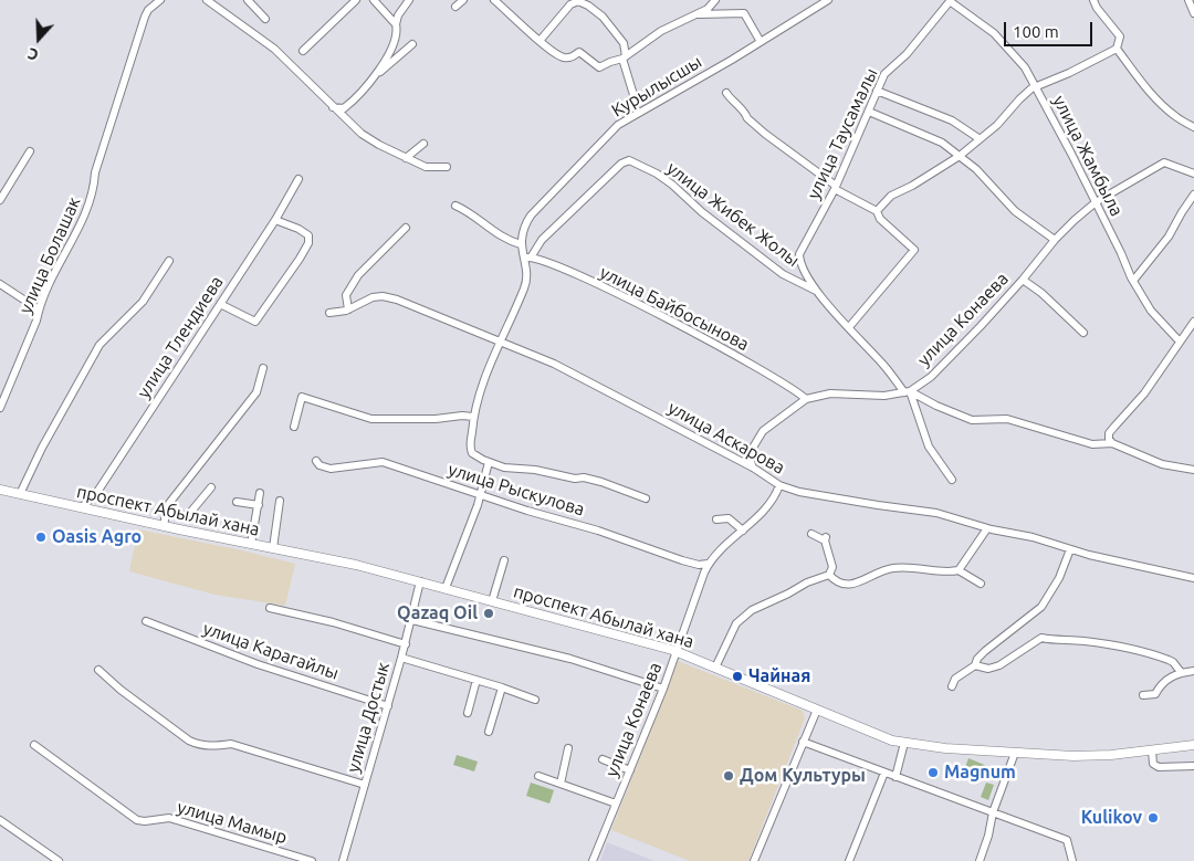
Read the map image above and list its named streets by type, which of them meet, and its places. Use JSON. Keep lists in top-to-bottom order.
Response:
{
  "streets": {
    "main road": ["проспект Абылай хана"],
    "street": [
      "Курылысшы",
      "улица Таусамалы",
      "улица Жамбыла",
      "улица Жибек Жолы",
      "улица Болашак",
      "улица Байбосынова",
      "улица Конаева",
      "улица Тлендиева",
      "улица Аскарова",
      "улица Рыскулова",
      "улица Карагайлы",
      "улица Достык",
      "улица Мамыр"
    ]
  },
  "crossings": [
    ["улица Таусамалы", "улица Жамбыла"],
    ["улица Таусамалы", "улица Жибек Жолы"],
    ["улица Жамбыла", "улица Конаева"],
    ["улица Жибек Жолы", "улица Байбосынова"],
    ["улица Жибек Жолы", "улица Конаева"],
    ["улица Байбосынова", "улица Конаева"],
    ["улица Конаева", "улица Аскарова"],
    ["улица Конаева", "улица Рыскулова"],
    ["улица Конаева", "проспект Абылай хана"],
    ["улица Тлендиева", "проспект Абылай хана"],
    ["проспект Абылай хана", "улица Достык"],
    ["улица Карагайлы", "улица Достык"]
  ],
  "places": [
    "Oasis Agro",
    "Qazaq Oil",
    "Чайная",
    "Magnum",
    "Дом Культуры",
    "Kulikov"
  ],
  "scale_bar": "100 m",
  "north": "bottom"
}
